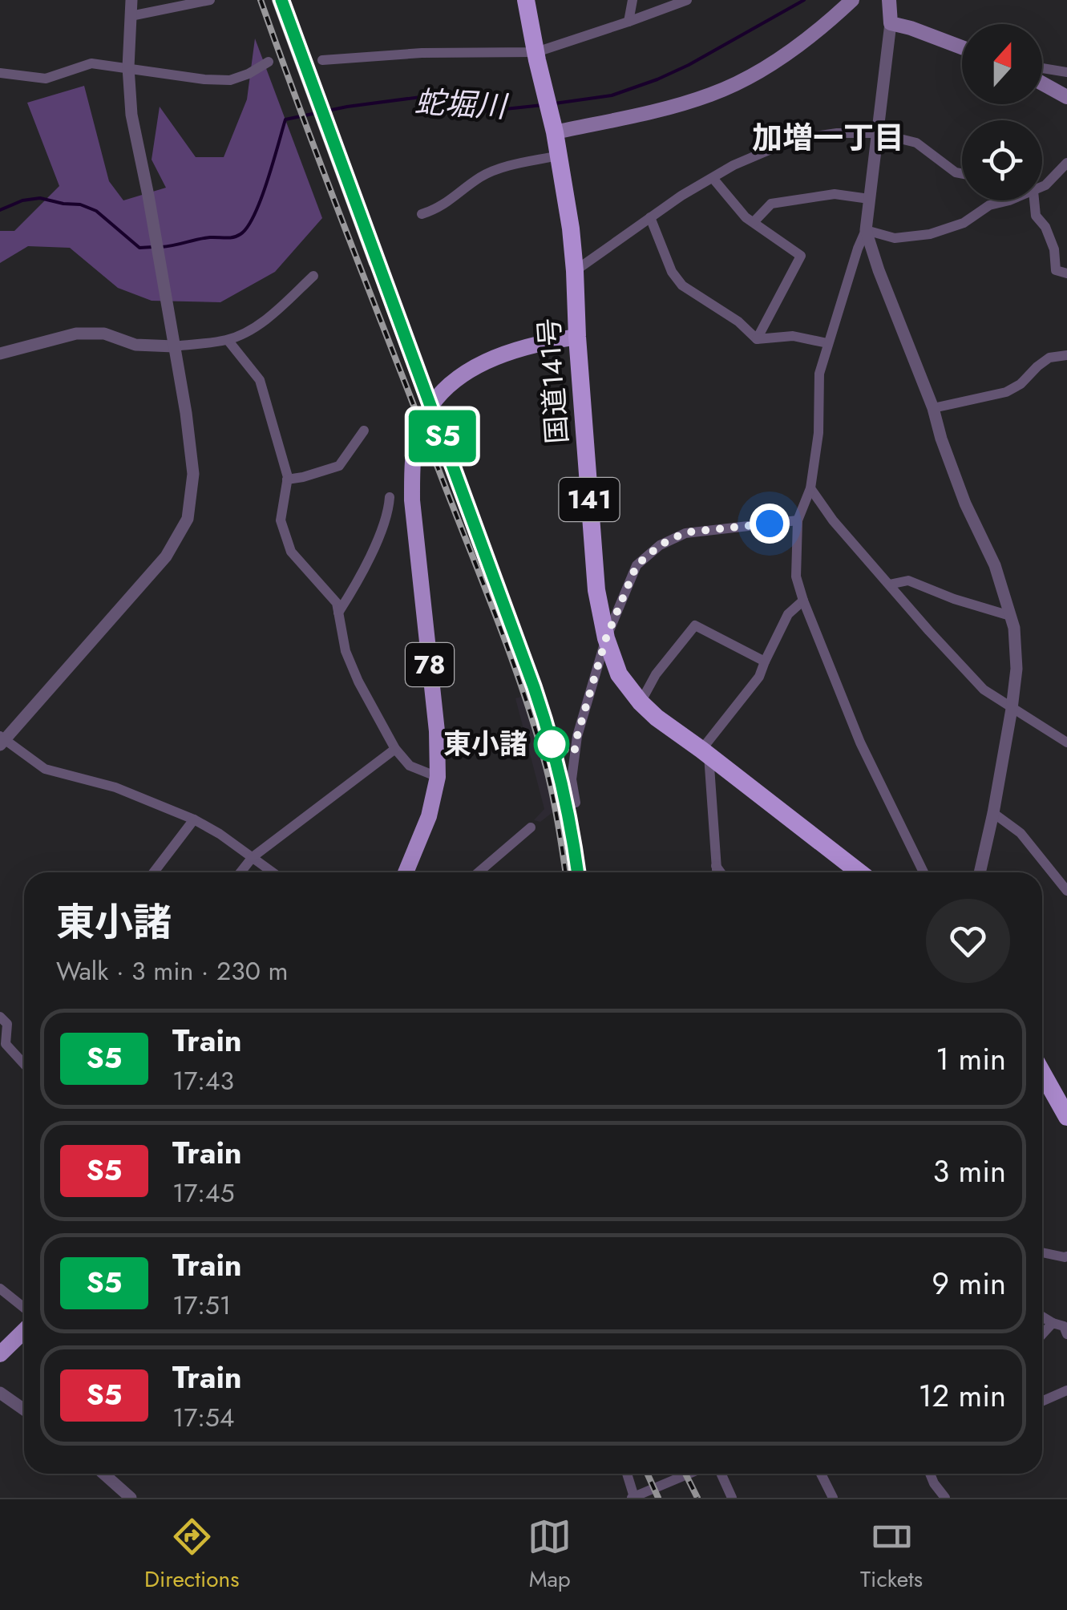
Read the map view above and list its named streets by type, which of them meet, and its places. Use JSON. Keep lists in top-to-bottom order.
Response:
{
  "streets": {
    "highway": ["国道141号", "141"],
    "main road": ["78"]
  },
  "crossings": [
    ["国道141号", "78"]
  ],
  "districts": ["加増一丁目"],
  "water": ["蛇堀川"],
  "places": ["東小諸"],
  "north": "top",
  "page": {
    "on_map": "S5",
    "heading": ["東小諸", "Walk · 3 min · 230 m"],
    "list": [
      {
        "mark": "S5",
        "name": "Train",
        "note": "17:43",
        "value": "1 min"
      },
      {
        "mark": "S5",
        "name": "Train",
        "note": "17:45",
        "value": "3 min"
      },
      {
        "mark": "S5",
        "name": "Train",
        "note": "17:51",
        "value": "9 min"
      },
      {
        "mark": "S5",
        "name": "Train",
        "note": "17:54",
        "value": "12 min"
      }
    ],
    "tabs": ["Directions", "Map", "Tickets"]
  }
}
